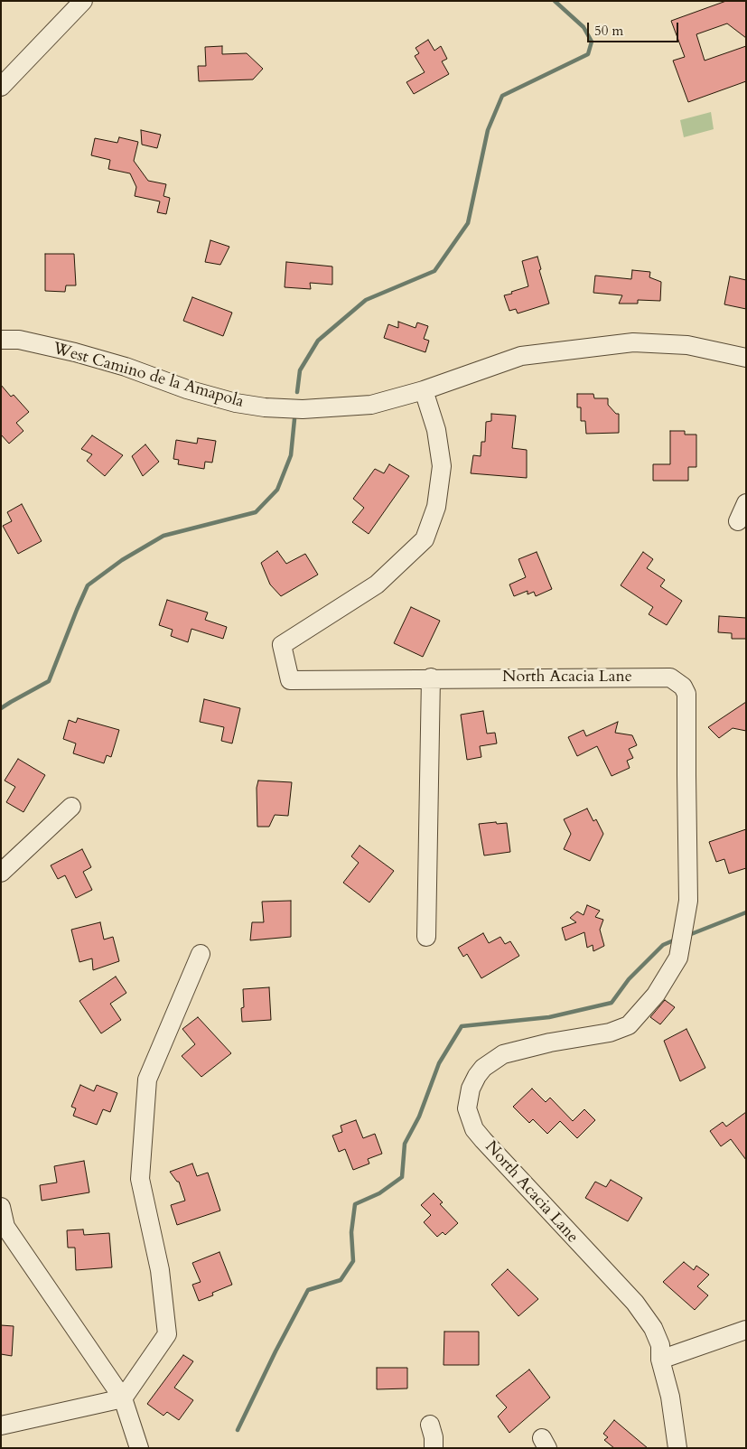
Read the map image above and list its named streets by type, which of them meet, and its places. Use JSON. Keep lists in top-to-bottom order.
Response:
{
  "streets": {
    "street": ["West Camino de la Amapola", "North Acacia Lane"]
  },
  "crossings": [
    ["West Camino de la Amapola", "North Acacia Lane"]
  ],
  "scale_bar": "50 m"
}
